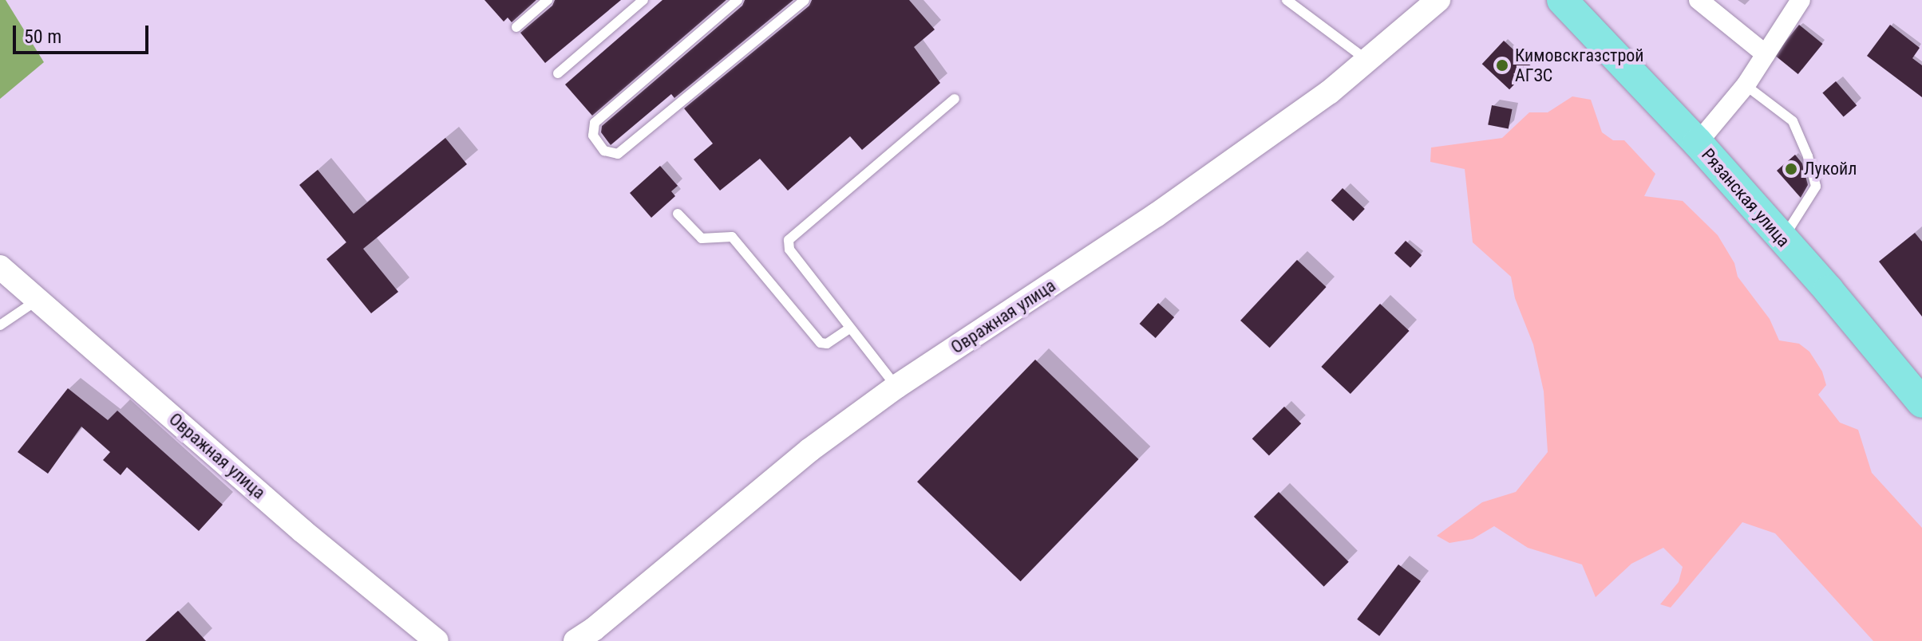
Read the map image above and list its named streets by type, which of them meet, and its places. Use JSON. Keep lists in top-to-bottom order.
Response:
{
  "streets": {
    "main road": ["Рязанская улица"],
    "street": ["Овражная улица"]
  },
  "places": ["Кимовскгазстрой АГЗС", "Лукойл"],
  "scale_bar": "50 m"
}
